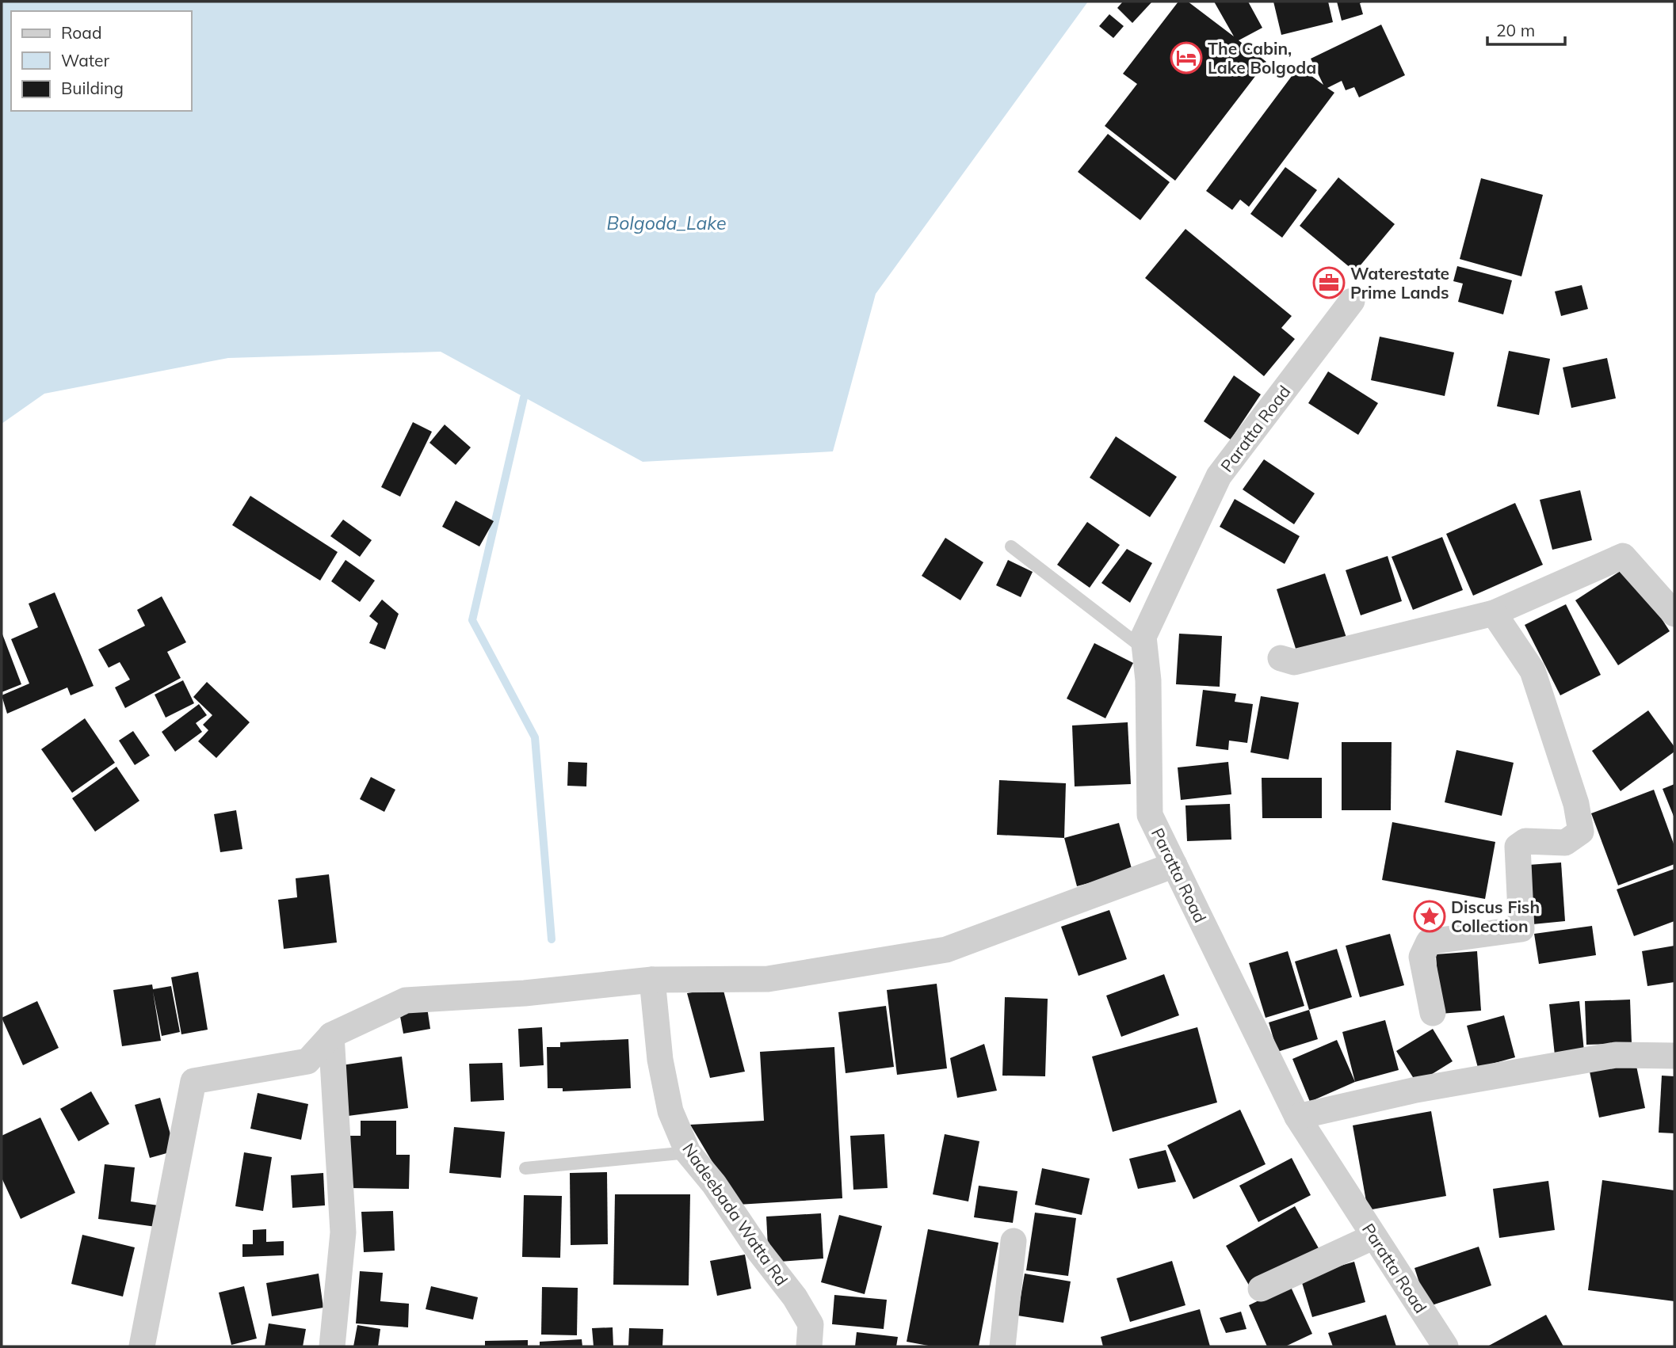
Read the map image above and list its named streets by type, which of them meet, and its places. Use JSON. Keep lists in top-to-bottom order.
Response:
{
  "streets": {
    "street": ["Paratta Road", "Nadeebada Watta Rd"]
  },
  "water": ["Bolgoda_Lake"],
  "places": {
    "hotel": ["The Cabin, Lake Bolgoda"],
    "office": ["Waterestate Prime Lands"],
    "place": ["Discus Fish Collection"]
  },
  "legend": ["Road", "Water", "Building"],
  "scale_bar": "20 m"
}
